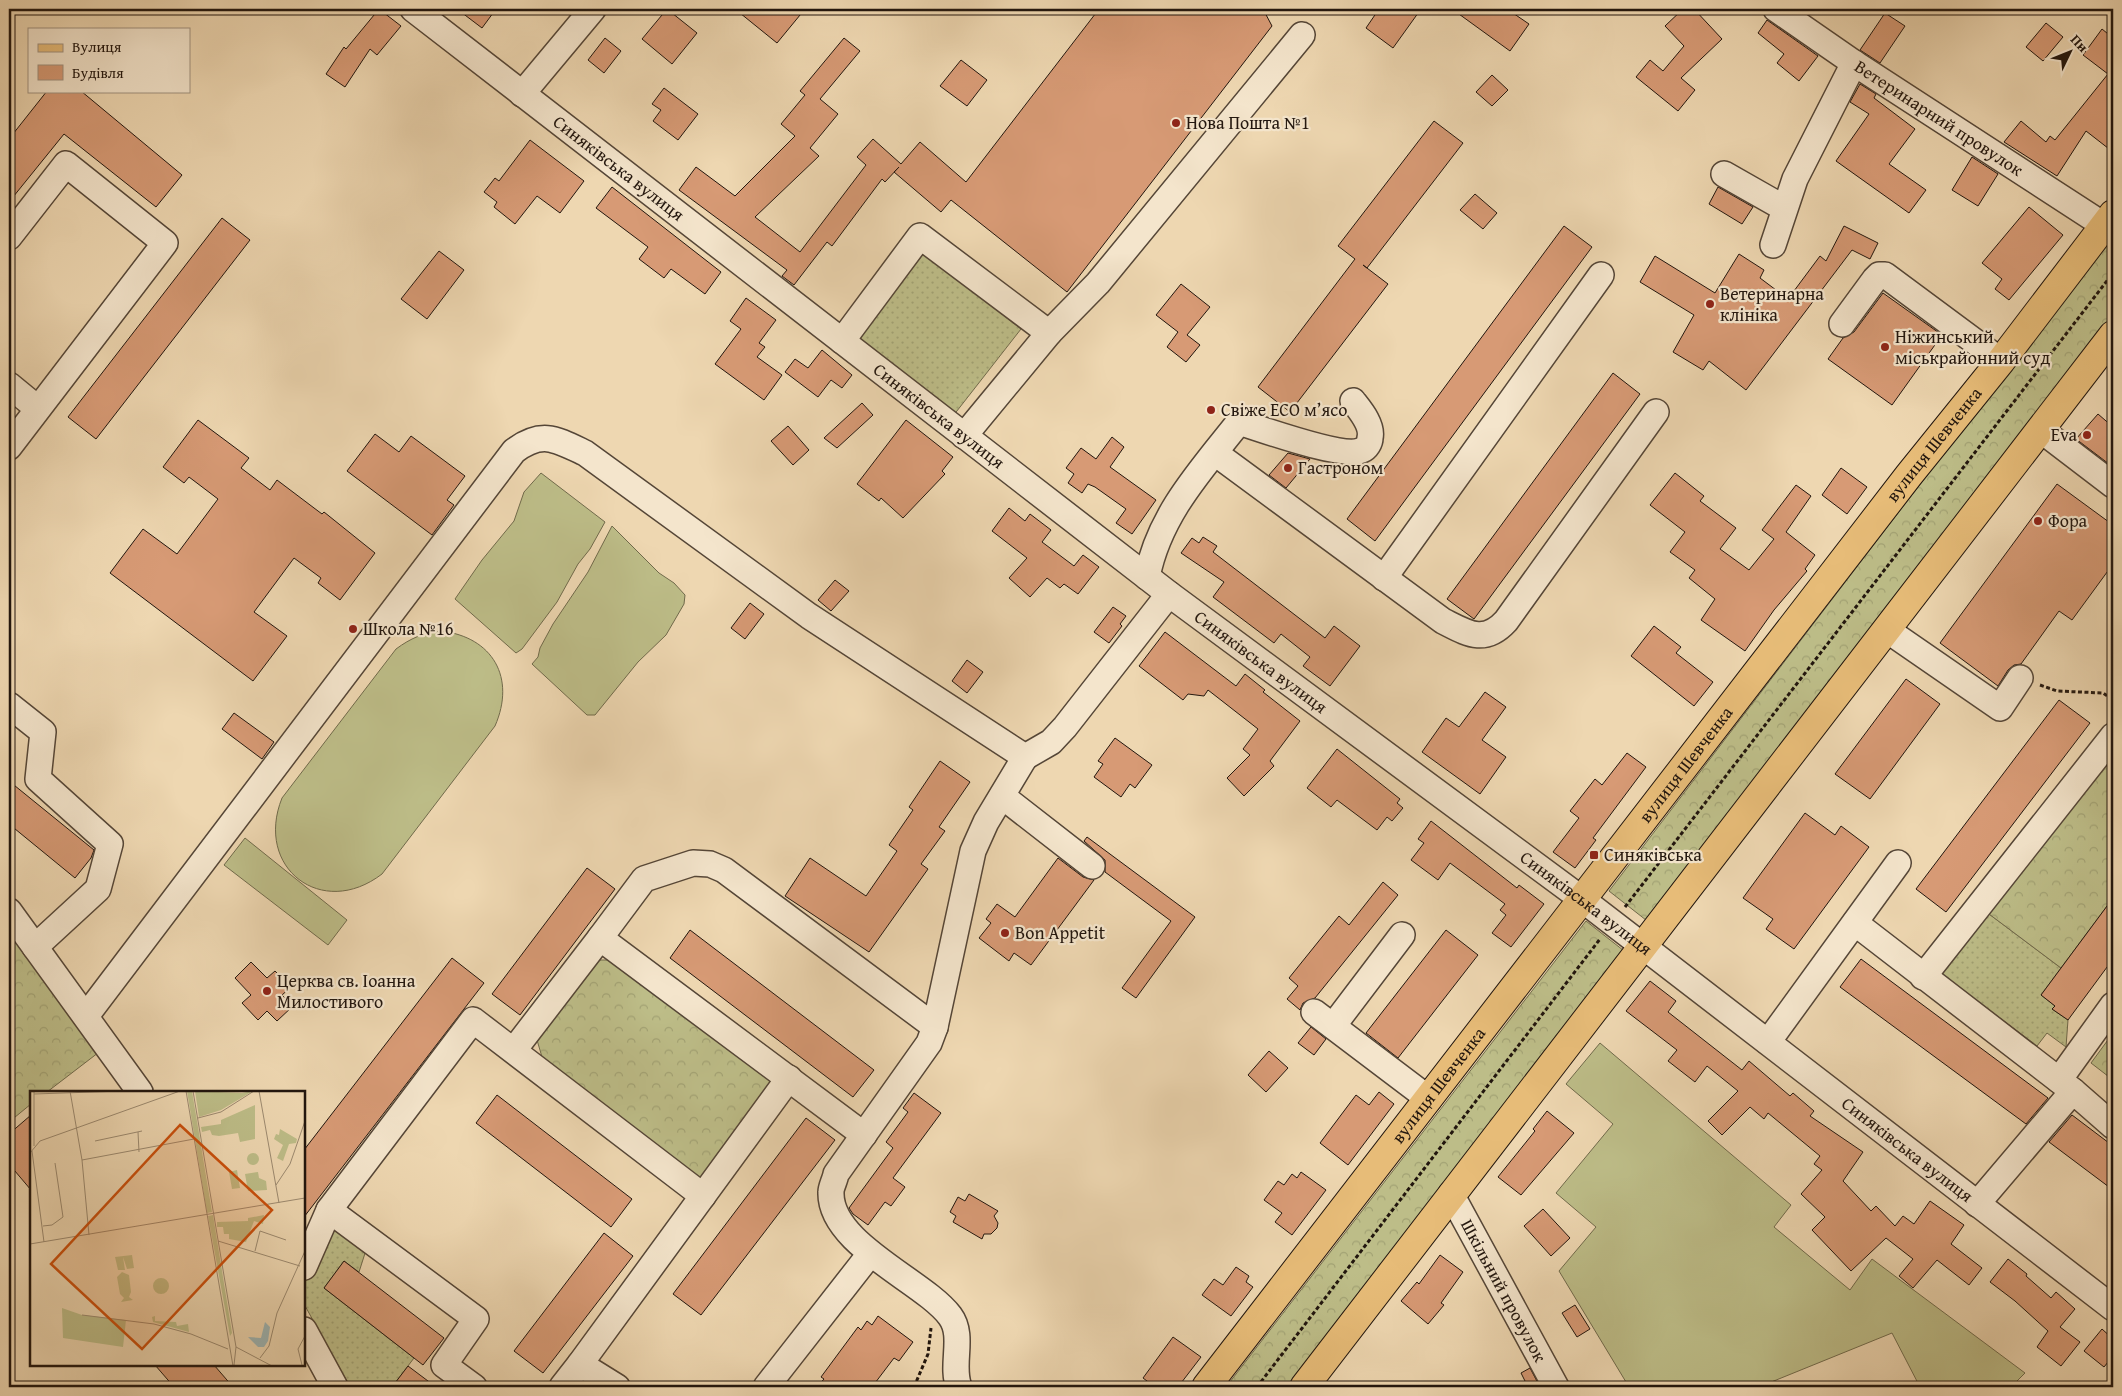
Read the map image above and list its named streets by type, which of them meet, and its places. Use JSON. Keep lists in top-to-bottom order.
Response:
{
  "streets": {
    "main road": ["вулиця Шевченка"],
    "street": ["Ветеринарний провулок", "Синяківська вулиця", "Шкільний провулок"]
  },
  "crossings": [
    ["Ветеринарний провулок", "вулиця Шевченка"],
    ["Синяківська вулиця", "вулиця Шевченка"]
  ],
  "places": {
    "other": [
      "Нова Пошта №1",
      "Ветеринарна клініка",
      "Ніжинський міськрайонний суд",
      "Свіже ECO м’ясо",
      "Eva",
      "Гастроном",
      "Фора",
      "Школа №16",
      "Bon Appetit",
      "Церква св. Іоанна Милостивого"
    ],
    "transit": ["Синяківська"]
  },
  "legend": ["Вулиця", "Будівля"],
  "north": "top right"
}
